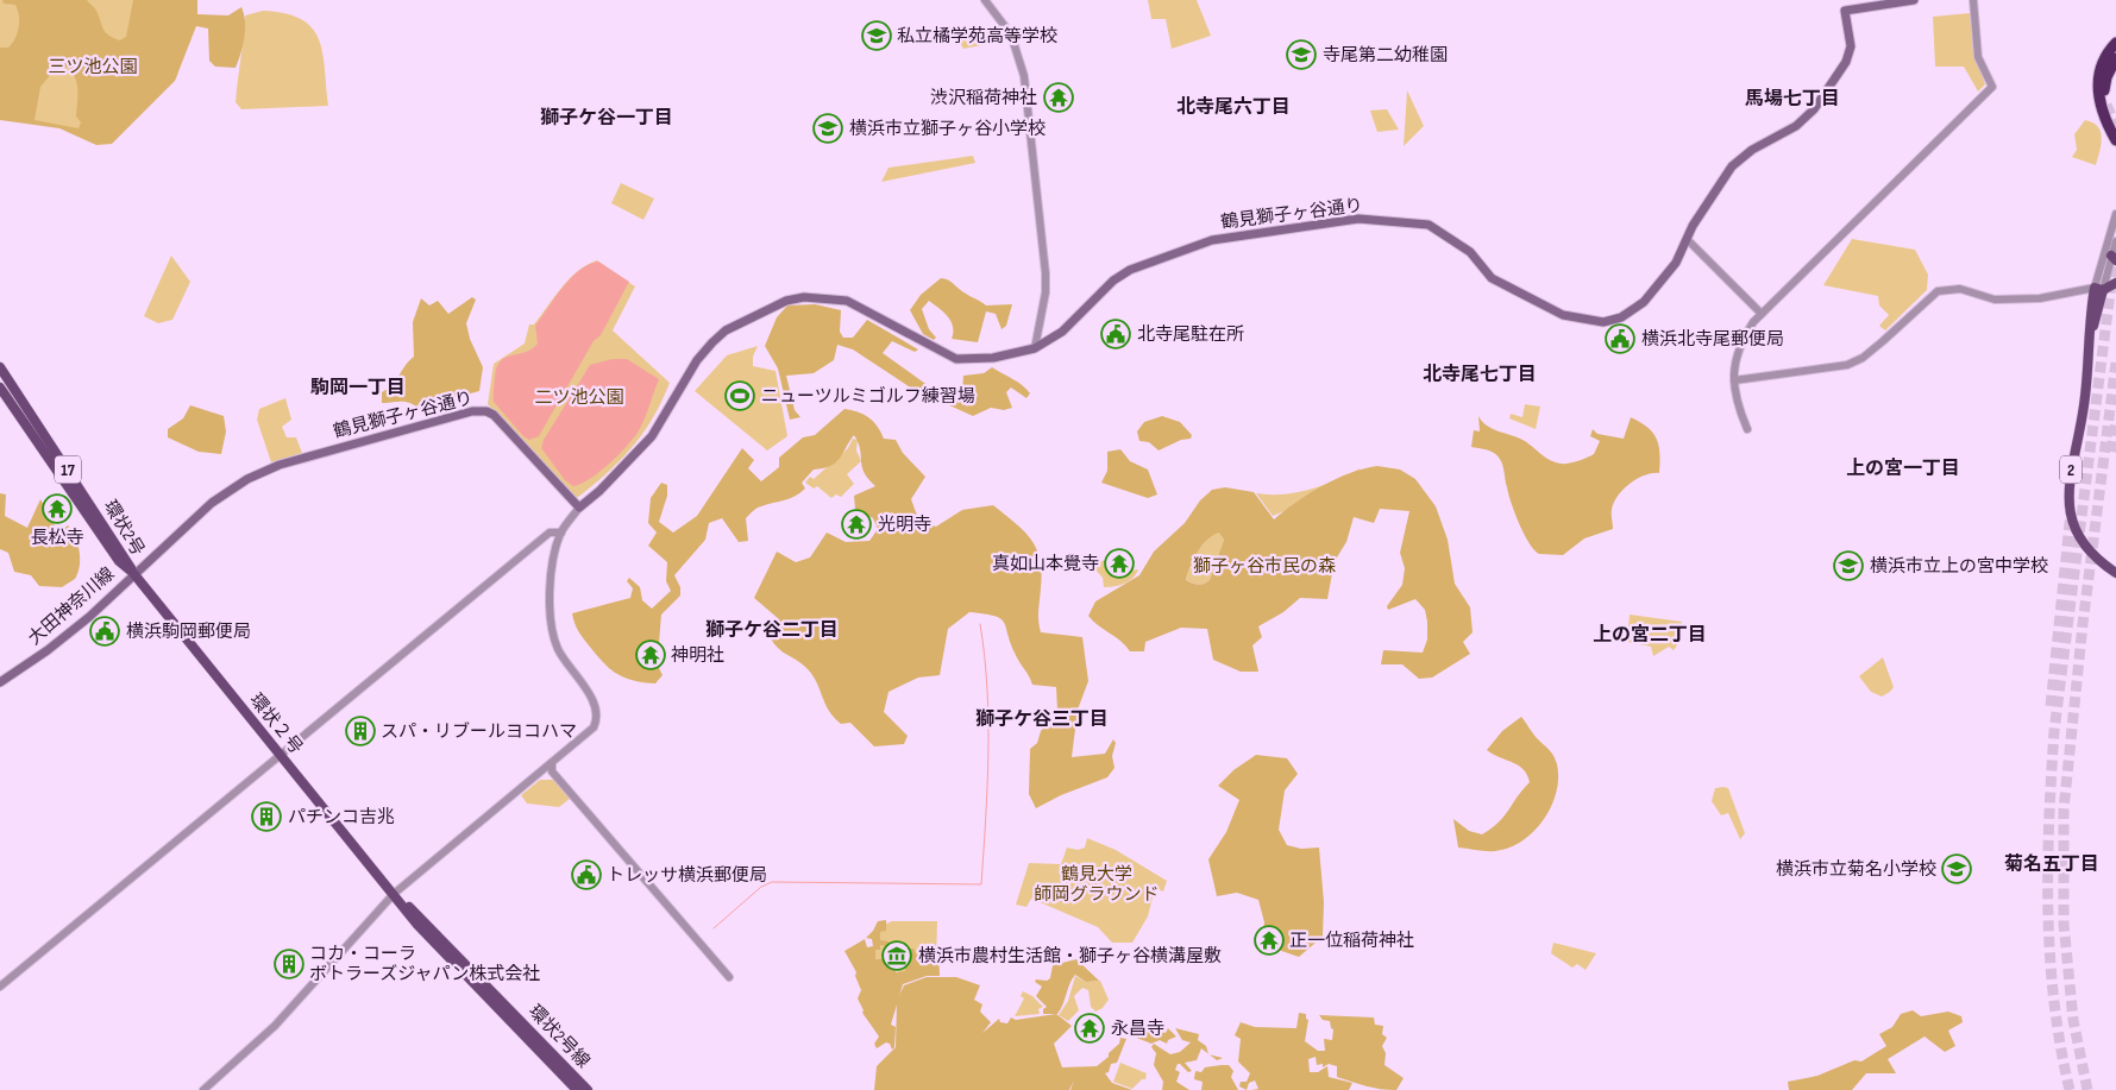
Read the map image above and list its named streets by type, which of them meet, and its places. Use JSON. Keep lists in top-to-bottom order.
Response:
{
  "streets": {
    "main road": [
      "鶴見獅子ヶ谷通り",
      "17",
      "2",
      "環状2号",
      "大田神奈川線",
      "環状２号",
      "環状2号線"
    ]
  },
  "crossings": [
    ["鶴見獅子ヶ谷通り", "環状2号"],
    ["鶴見獅子ヶ谷通り", "大田神奈川線"],
    ["鶴見獅子ヶ谷通り", "環状２号"],
    ["環状2号", "大田神奈川線"],
    ["環状2号", "環状２号"],
    ["大田神奈川線", "環状２号"],
    ["環状２号", "環状2号線"]
  ],
  "districts": [
    "馬場七丁目",
    "北寺尾六丁目",
    "獅子ケ谷一丁目",
    "北寺尾七丁目",
    "駒岡一丁目",
    "上の宮一丁目",
    "獅子ケ谷二丁目",
    "上の宮二丁目",
    "獅子ケ谷三丁目",
    "菊名五丁目"
  ],
  "parks": [
    "三ツ池公園",
    "二ツ池公園",
    "獅子ヶ谷市民の森",
    "鶴見大学 師岡グラウンド"
  ],
  "places": {
    "school or university": [
      "私立橘学苑高等学校",
      "寺尾第二幼稚園",
      "横浜市立獅子ヶ谷小学校",
      "横浜市立上の宮中学校",
      "横浜市立菊名小学校"
    ],
    "temple": [
      "渋沢稲荷神社",
      "長松寺",
      "光明寺",
      "真如山本覺寺",
      "神明社",
      "正一位稲荷神社",
      "永昌寺"
    ],
    "public building": [
      "北寺尾駐在所",
      "横浜北寺尾郵便局",
      "横浜駒岡郵便局",
      "トレッサ横浜郵便局"
    ],
    "sports": ["ニューツルミゴルフ練習場"],
    "building": ["スパ・リブールヨコハマ", "パチンコ吉兆", "コカ・コーラ ボトラーズジャパン株式会社"],
    "museum": ["横浜市農村生活館・獅子ヶ谷横溝屋敷"]
  }
}
